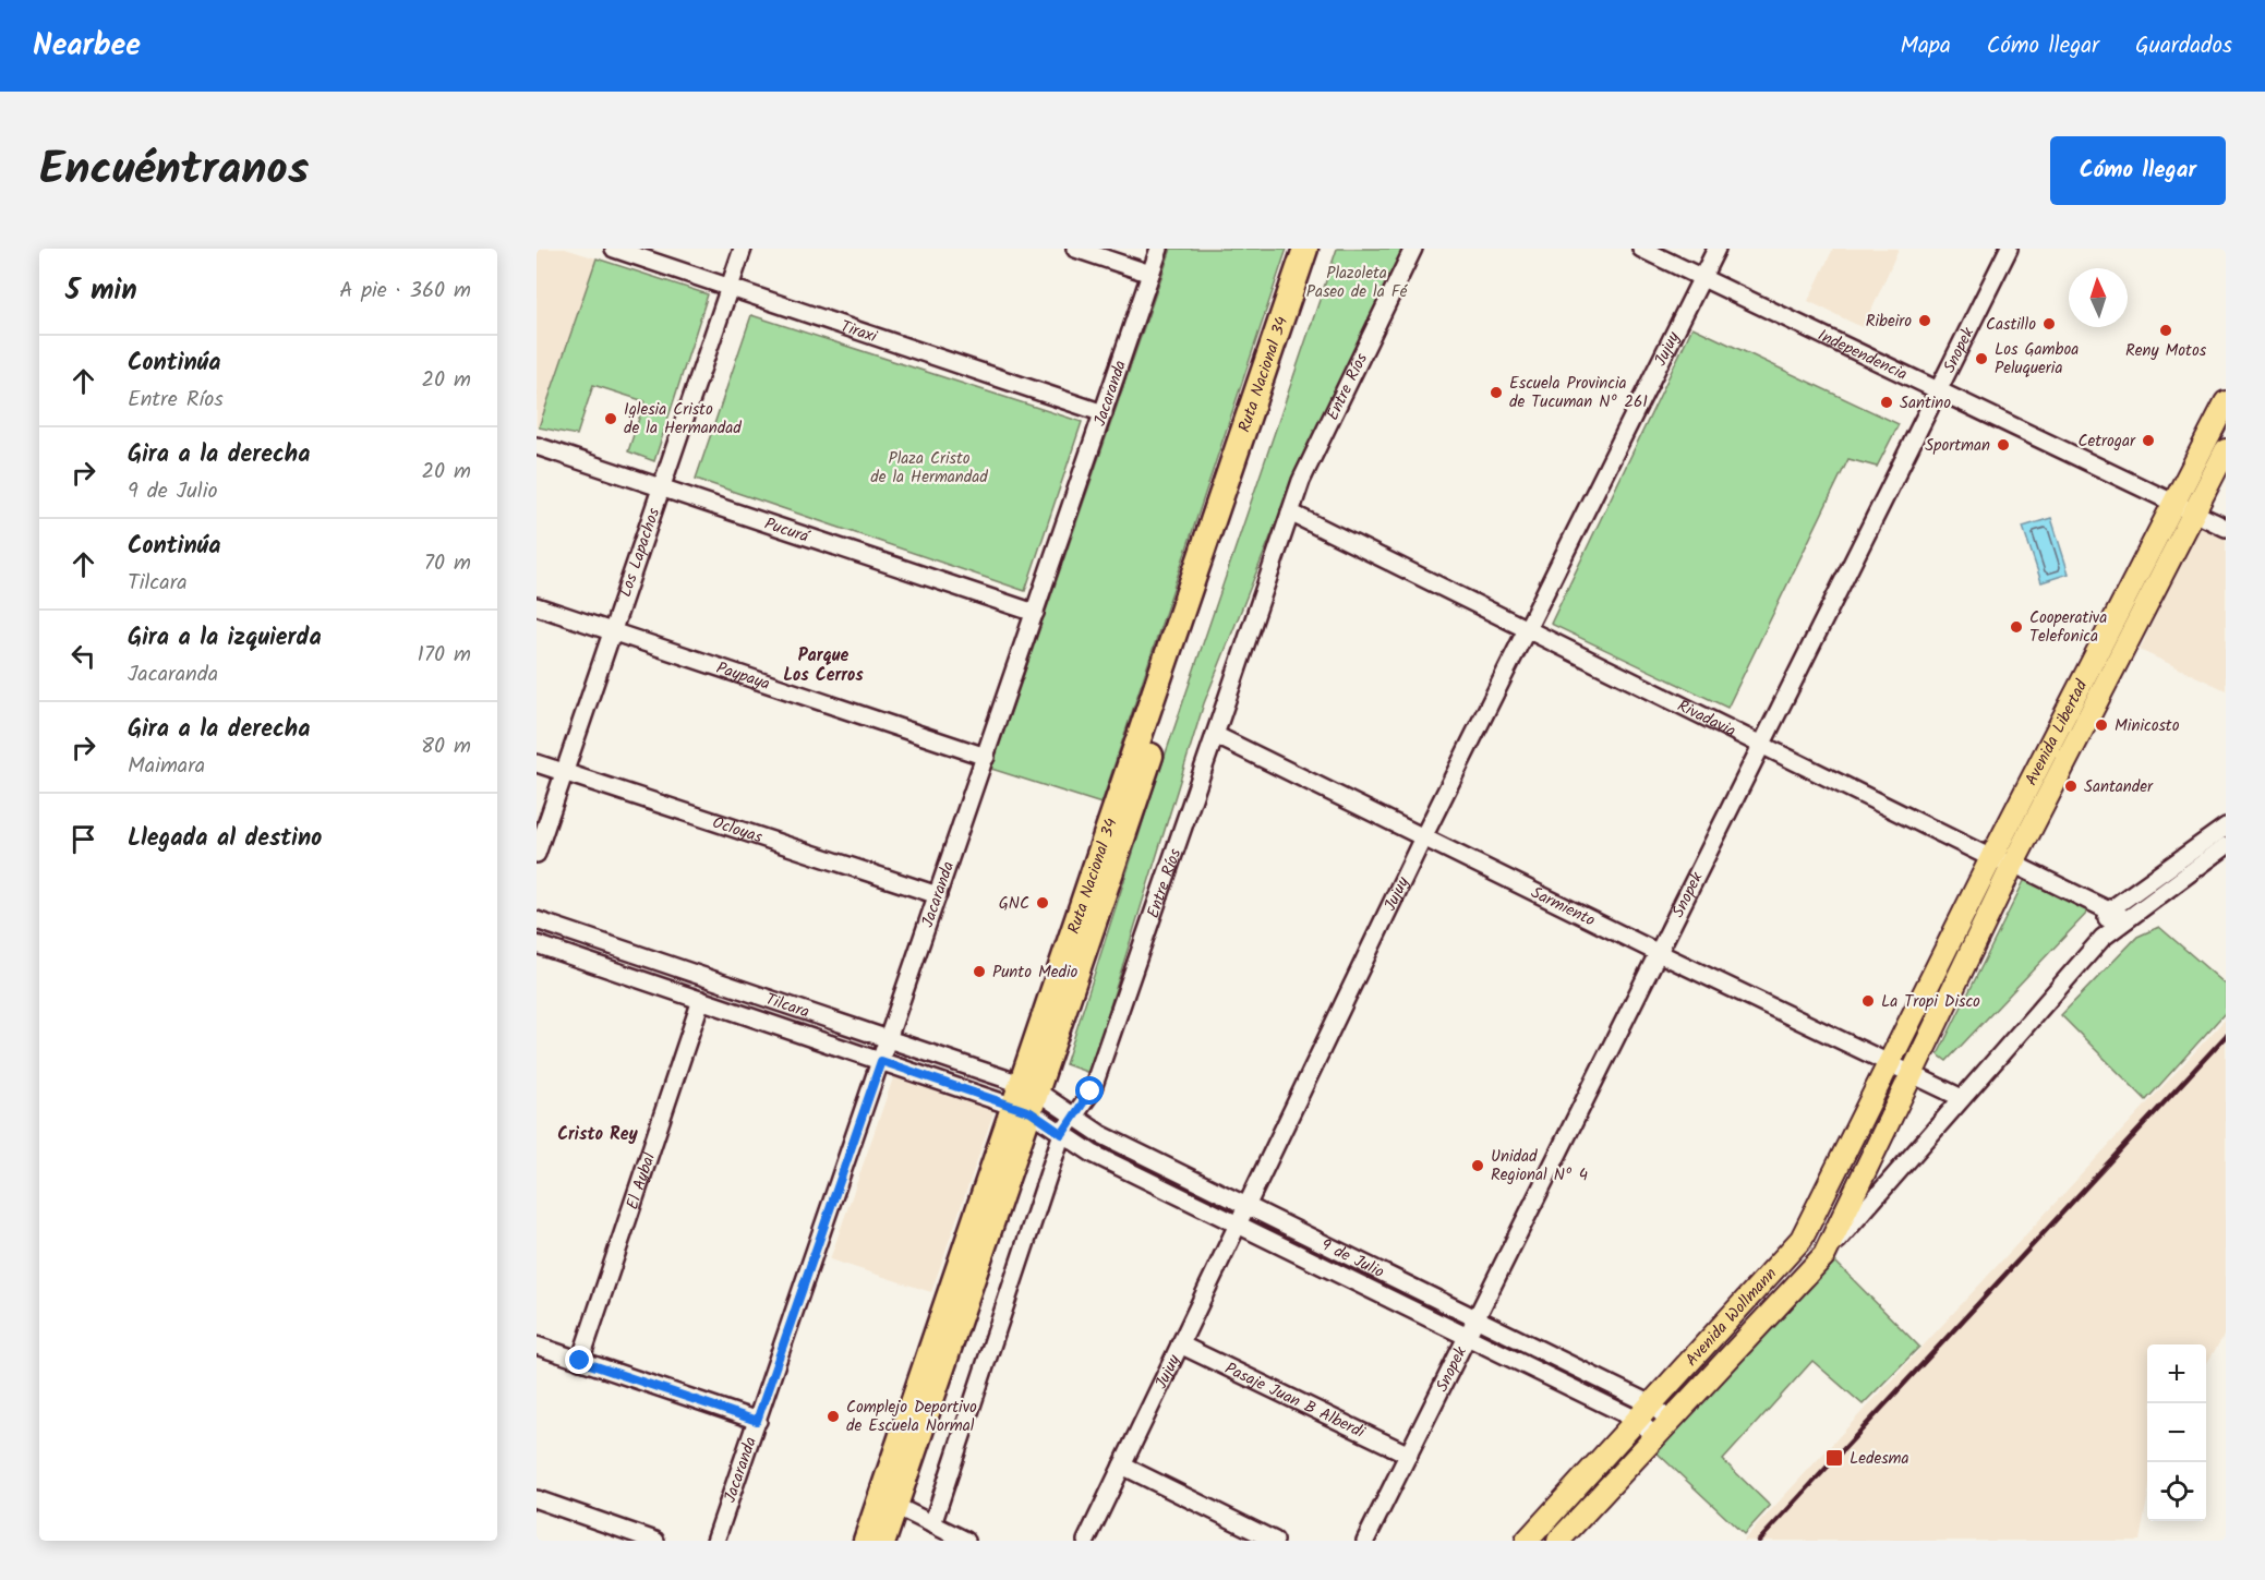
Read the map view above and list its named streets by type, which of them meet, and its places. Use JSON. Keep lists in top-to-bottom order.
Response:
{
  "streets": {
    "highway": ["Ruta Nacional 34"],
    "main road": ["Avenida Libertad", "Avenida Wollmann"],
    "street": [
      "Tiraxi",
      "Jujuy",
      "Snopek",
      "Independencia",
      "Entre Ríos",
      "Jacaranda",
      "Pucurá",
      "Los Lapachos",
      "Paypaya",
      "Rivadavia",
      "Ocloyas",
      "Sarmiento",
      "Tilcara",
      "El Aybal",
      "9 de Julio",
      "Pasaje Juan B Alberdi"
    ]
  },
  "crossings": [
    ["Tiraxi", "Jacaranda"],
    ["Tiraxi", "Los Lapachos"],
    ["Jujuy", "Independencia"],
    ["Jujuy", "Rivadavia"],
    ["Jujuy", "Sarmiento"],
    ["Jujuy", "9 de Julio"],
    ["Jujuy", "Pasaje Juan B Alberdi"],
    ["Snopek", "Independencia"],
    ["Snopek", "Rivadavia"],
    ["Snopek", "Sarmiento"],
    ["Snopek", "9 de Julio"],
    ["Snopek", "Pasaje Juan B Alberdi"],
    ["Independencia", "Avenida Libertad"],
    ["Ruta Nacional 34", "Tilcara"],
    ["Ruta Nacional 34", "9 de Julio"],
    ["Entre Ríos", "Rivadavia"],
    ["Entre Ríos", "Sarmiento"],
    ["Entre Ríos", "9 de Julio"],
    ["Jacaranda", "Pucurá"],
    ["Jacaranda", "Paypaya"],
    ["Jacaranda", "Ocloyas"],
    ["Jacaranda", "Tilcara"],
    ["Pucurá", "Los Lapachos"],
    ["Los Lapachos", "Paypaya"],
    ["Los Lapachos", "Ocloyas"],
    ["Rivadavia", "Avenida Libertad"],
    ["Rivadavia", "Avenida Wollmann"],
    ["Avenida Libertad", "Sarmiento"],
    ["Avenida Libertad", "Avenida Wollmann"],
    ["Sarmiento", "Avenida Wollmann"],
    ["Tilcara", "El Aybal"],
    ["Tilcara", "9 de Julio"],
    ["9 de Julio", "Avenida Wollmann"]
  ],
  "districts": ["Parque Los Cerros", "Cristo Rey"],
  "parks": ["Plazoleta Paseo de la Fé", "Plaza Cristo de la Hermandad"],
  "places": {
    "other": [
      "Ribeiro",
      "Castillo",
      "Reny Motos",
      "Los Gamboa Peluqueria",
      "Escuela Provincia de Tucuman Nº 261",
      "Santino",
      "Iglesia Cristo de la Hermandad",
      "Cetrogar",
      "Sportman",
      "Cooperativa Telefonica",
      "Minicosto",
      "Santander",
      "GNC",
      "Punto Medio",
      "La Tropi Disco",
      "Unidad Regional Nº 4",
      "Complejo Deportivo de Escuela Normal"
    ],
    "transit": ["Ledesma"]
  },
  "north": "top",
  "page": {
    "header": "Nearbee",
    "nav": ["Mapa", "Cómo llegar", "Guardados"],
    "title": "Encuéntranos",
    "buttons": "Cómo llegar",
    "heading": ["5 min", "A pie · 360 m"],
    "list": [
      ["Continúa", "Entre Ríos", "20 m"],
      ["Gira a la derecha", "9 de Julio", "20 m"],
      ["Continúa", "Tilcara", "70 m"],
      ["Gira a la izquierda", "Jacaranda", "170 m"],
      ["Gira a la derecha", "Maimara", "80 m"],
      "Llegada al destino"
    ],
    "map_buttons": ["+", "−"]
  }
}
